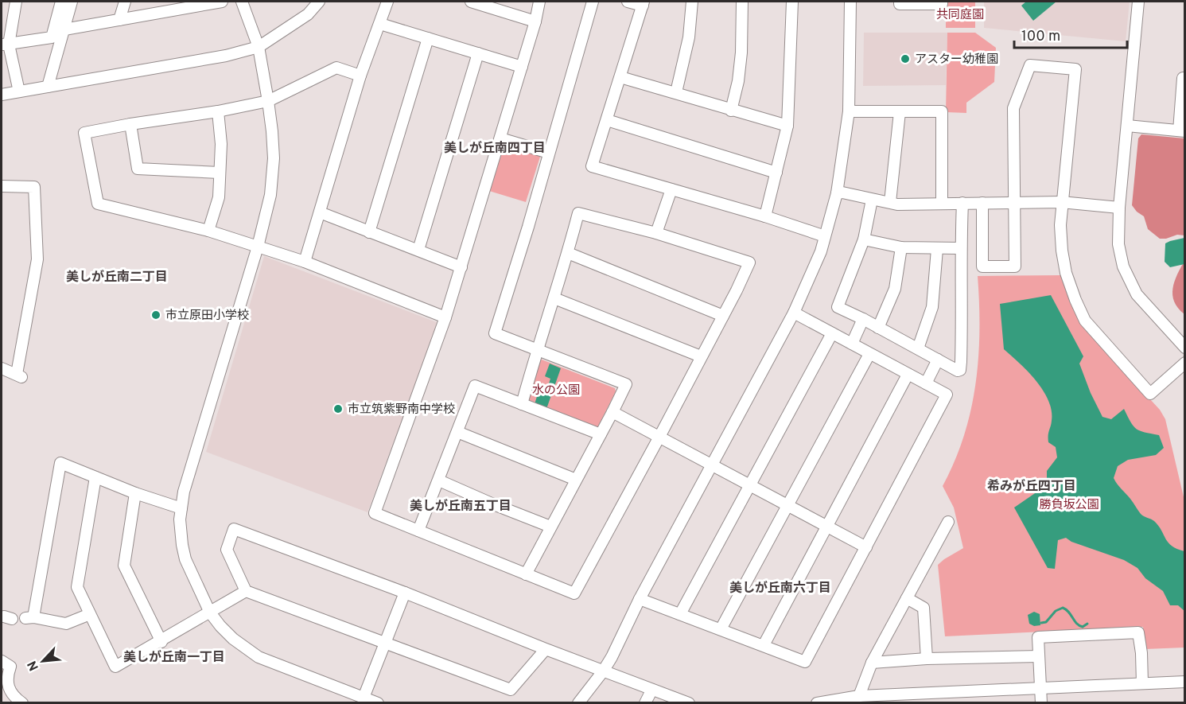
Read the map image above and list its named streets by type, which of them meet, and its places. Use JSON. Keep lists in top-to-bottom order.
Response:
{
  "districts": [
    "美しが丘南四丁目",
    "美しが丘南二丁目",
    "希みが丘四丁目",
    "美しが丘南五丁目",
    "美しが丘南六丁目",
    "美しが丘南一丁目"
  ],
  "parks": ["共同庭園", "水の公園", "勝負坂公園"],
  "places": ["アスター幼稚園", "市立原田小学校", "市立筑紫野南中学校"],
  "scale_bar": "100 m",
  "north": "bottom left"
}
